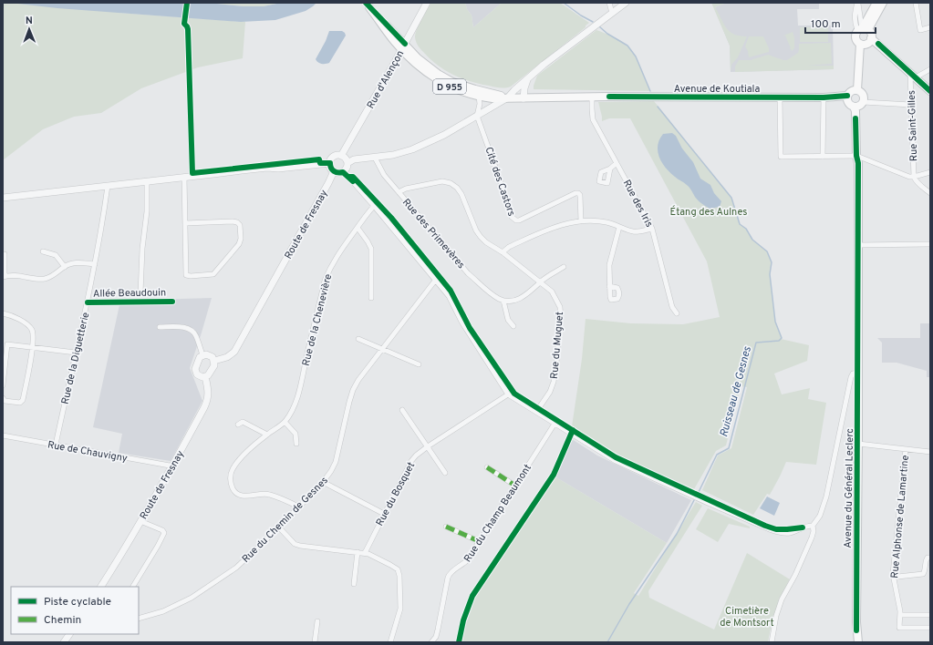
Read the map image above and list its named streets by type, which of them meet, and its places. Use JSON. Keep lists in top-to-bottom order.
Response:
{
  "streets": {
    "main road": ["D 955", "Avenue de Koutiala", "Avenue du Général Leclerc"],
    "street": [
      "Rue d'Alençon",
      "Rue Saint-Gilles",
      "Cité des Castors",
      "Rue des Iris",
      "Route de Fresnay",
      "Rue des Primevères",
      "Rue de la Chenevière",
      "Rue du Muguet",
      "Rue de la Diguetterie",
      "Rue de Chauvigny",
      "Rue du Bosquet",
      "Rue du Champ Beaumont",
      "Rue Alphonse de Lamartine",
      "Rue du Chemin de Gesnes"
    ],
    "cycle path": ["Allée Beaudouin"]
  },
  "crossings": [
    ["Rue d'Alençon", "Avenue de Koutiala"],
    ["Rue d'Alençon", "Route de Fresnay"],
    ["Avenue de Koutiala", "Rue des Iris"],
    ["Route de Fresnay", "Rue de Chauvigny"],
    ["Rue des Primevères", "Rue du Muguet"],
    ["Rue de la Chenevière", "Rue du Chemin de Gesnes"],
    ["Rue de la Diguetterie", "Rue de Chauvigny"]
  ],
  "water": ["Ruisseau de Gesnes"],
  "parks": ["Étang des Aulnes", "Cimetière de Montsort"],
  "legend": ["Piste cyclable", "Chemin"],
  "scale_bar": "100 m",
  "north": "top"
}
